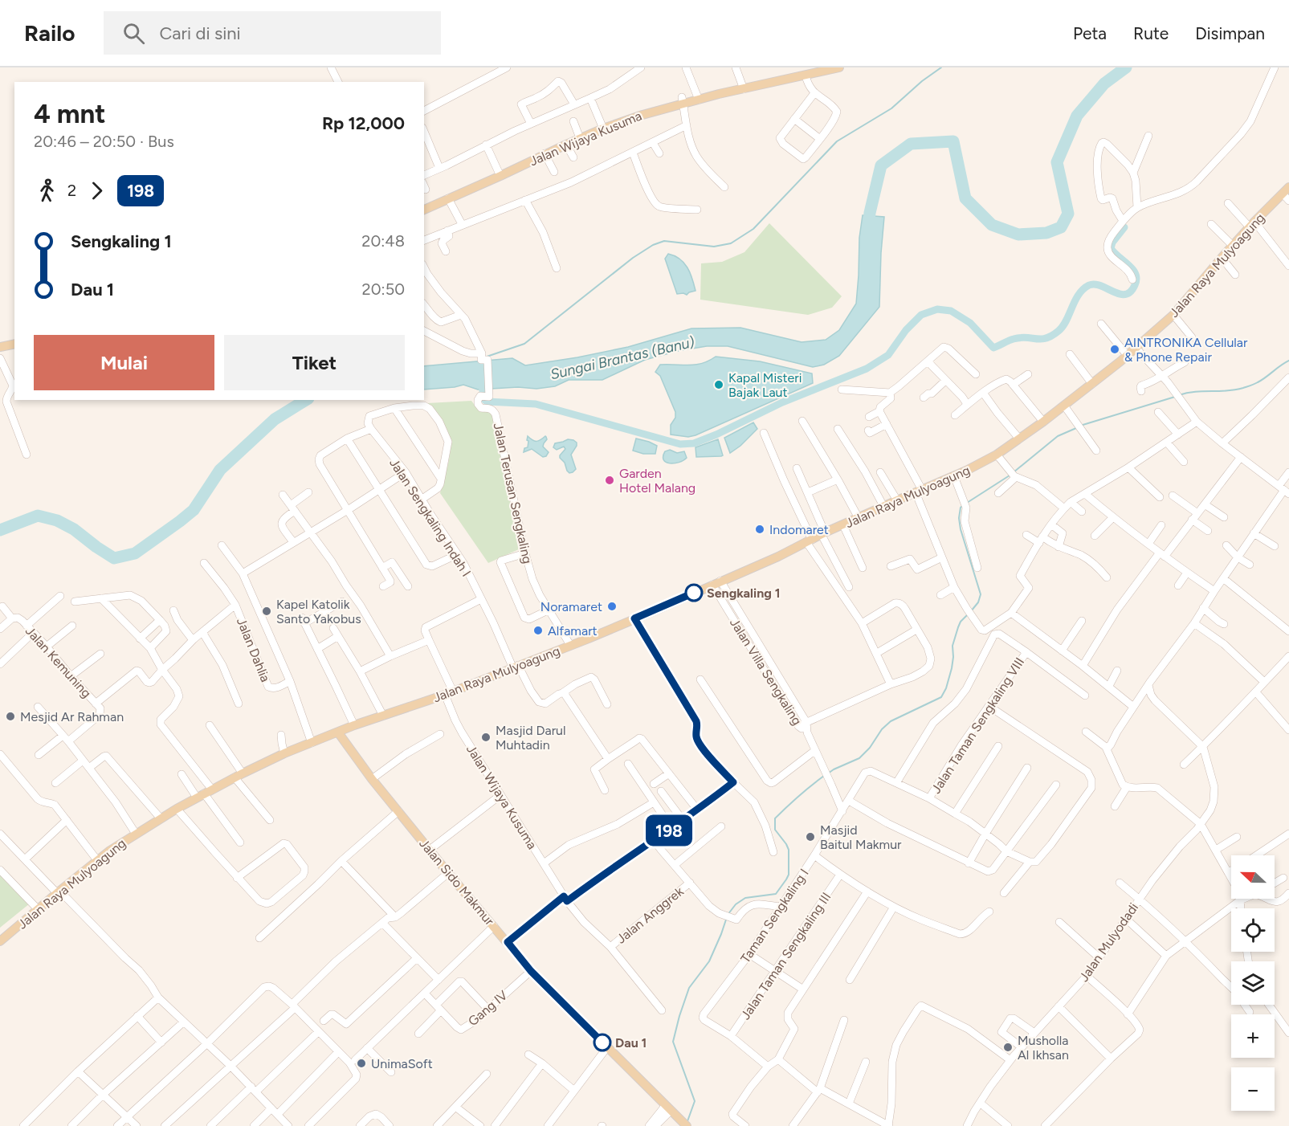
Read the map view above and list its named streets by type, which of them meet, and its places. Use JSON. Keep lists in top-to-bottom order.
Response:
{
  "streets": {
    "main road": ["Jalan Wijaya Kusuma", "Jalan Raya Mulyoagung", "Jalan Sido Makmur"],
    "street": [
      "Jalan Terusan Sengkaling",
      "Jalan Sengkaling Indah I",
      "Jalan Dahlia",
      "Jalan Kemuning",
      "Jalan Villa Sengkaling",
      "Jalan Taman Sengkaling VIII",
      "Jalan Anggrek",
      "Taman Sengkaling I",
      "Jalan Mulyodadi",
      "Jalan Taman Sengkaling III",
      "Gang IV"
    ]
  },
  "crossings": [
    ["Jalan Wijaya Kusuma", "Jalan Raya Mulyoagung"],
    ["Jalan Wijaya Kusuma", "Jalan Anggrek"],
    ["Jalan Raya Mulyoagung", "Jalan Terusan Sengkaling"],
    ["Jalan Raya Mulyoagung", "Jalan Sengkaling Indah I"],
    ["Jalan Raya Mulyoagung", "Jalan Dahlia"],
    ["Jalan Raya Mulyoagung", "Jalan Villa Sengkaling"],
    ["Jalan Raya Mulyoagung", "Jalan Sido Makmur"],
    ["Jalan Villa Sengkaling", "Taman Sengkaling I"],
    ["Jalan Sido Makmur", "Gang IV"],
    ["Jalan Anggrek", "Taman Sengkaling I"],
    ["Taman Sengkaling I", "Jalan Taman Sengkaling III"]
  ],
  "water": ["Sungai Brantas (Banu)"],
  "places": [
    "AINTRONIKA Cellular & Phone Repair",
    "Kapal Misteri Bajak Laut",
    "Garden Hotel Malang",
    "Indomaret",
    "Sengkaling 1",
    "Noramaret",
    "Kapel Katolik Santo Yakobus",
    "Alfamart",
    "Mesjid Ar Rahman",
    "Masjid Darul Muhtadin",
    "Masjid Baitul Makmur",
    "Dau 1",
    "Musholla Al Ikhsan",
    "UnimaSoft"
  ],
  "lines": ["bus line 198"],
  "north": "left",
  "page": {
    "header": "Railo",
    "search": "Cari di sini",
    "nav": ["Peta", "Rute", "Disimpan"],
    "on_map": "198",
    "heading": ["4 mnt", "20:46 – 20:50 · Bus", "Rp 12,000"],
    "legs": ["2", "198"],
    "list": [
      {
        "name": "Sengkaling 1",
        "value": "20:48"
      },
      {
        "name": "Dau 1",
        "value": "20:50"
      }
    ],
    "buttons": ["Mulai", "Tiket"],
    "map_buttons": ["+", "−"]
  }
}
